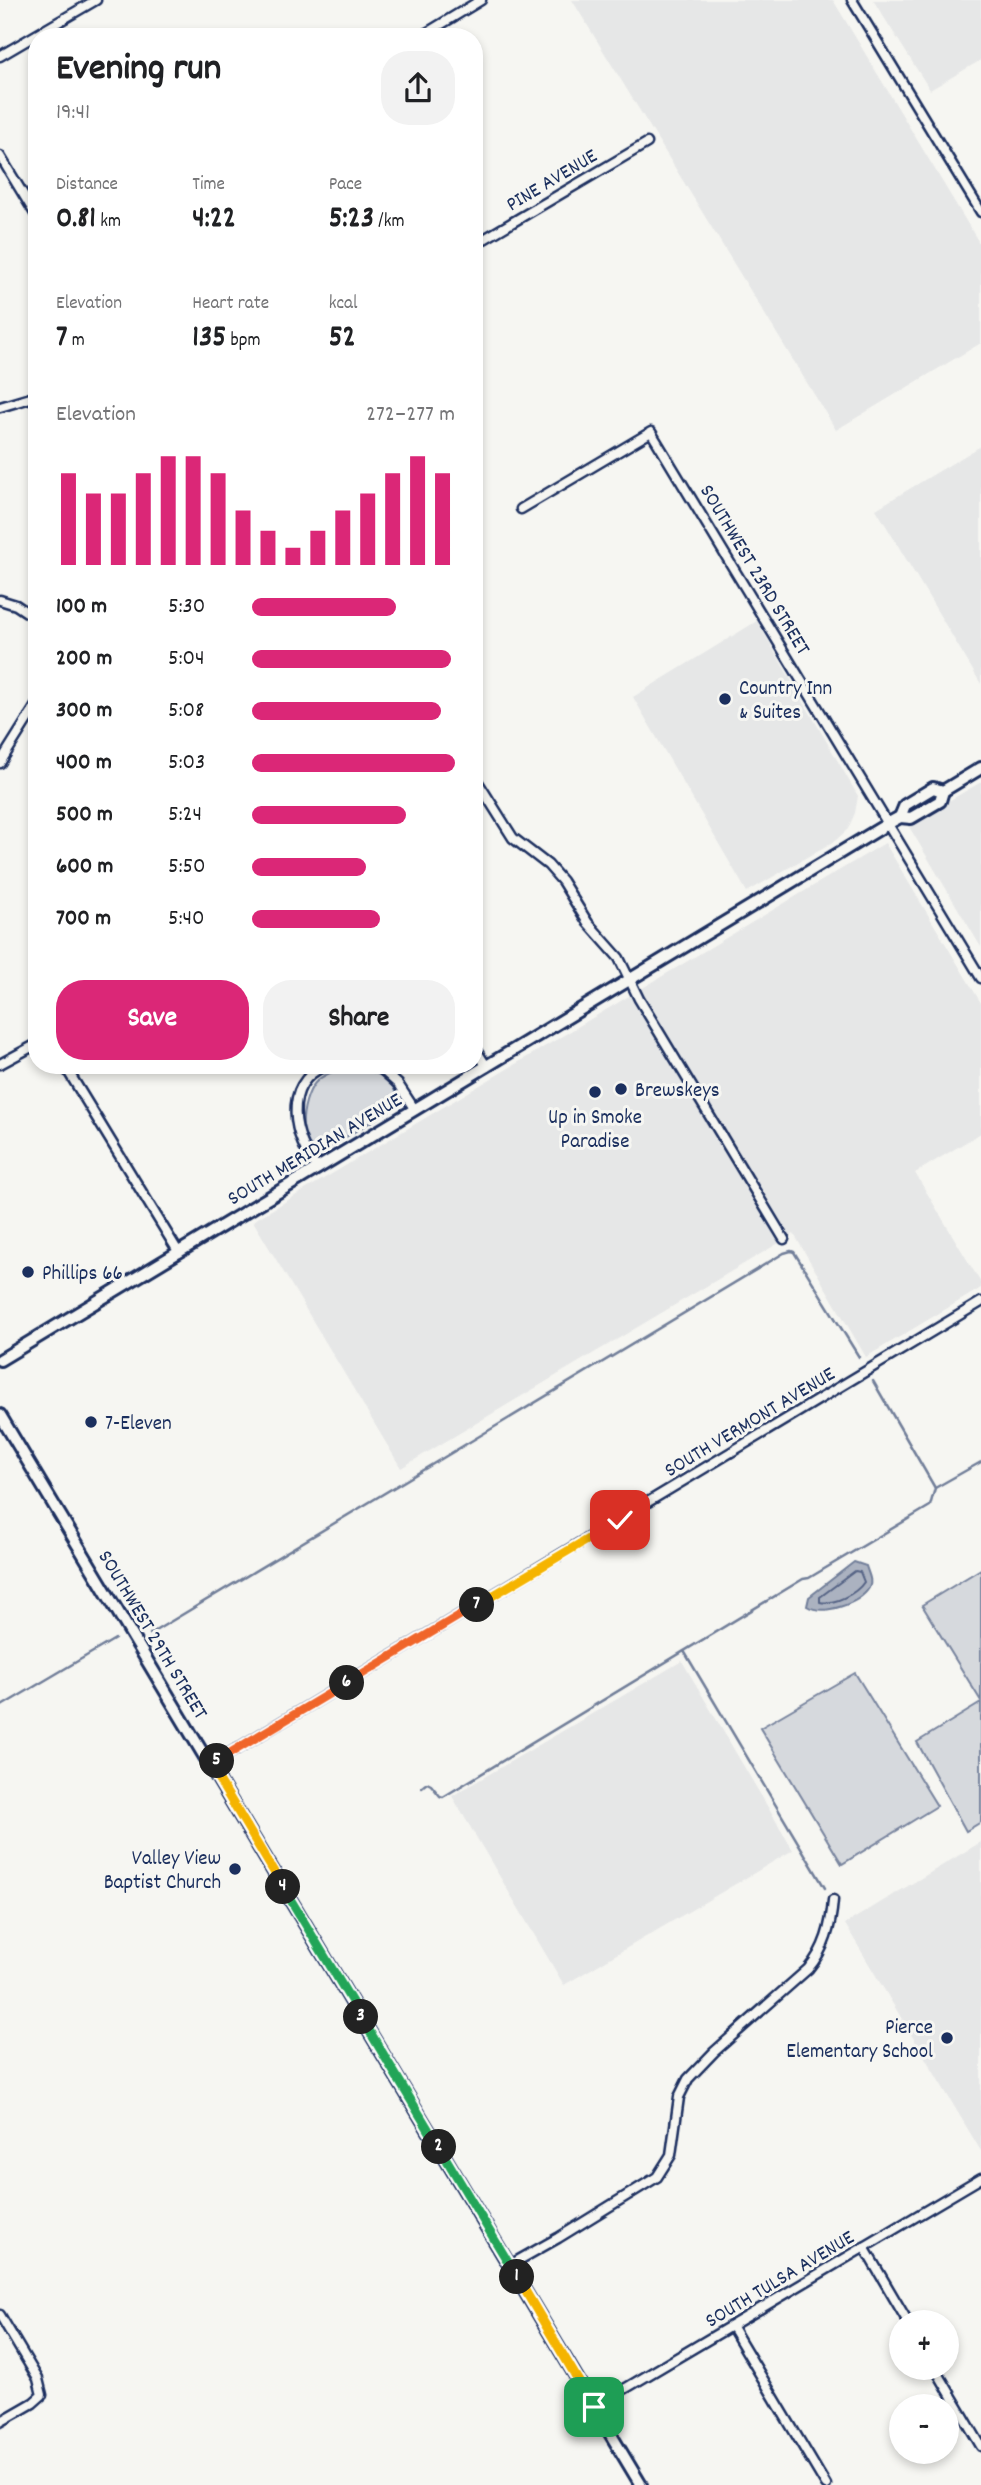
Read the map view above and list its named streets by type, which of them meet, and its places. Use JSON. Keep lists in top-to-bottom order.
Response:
{
  "streets": {
    "main road": ["SOUTH MERIDIAN AVENUE", "SOUTHWEST 29TH STREET"],
    "street": [
      "PINE AVENUE",
      "SOUTHWEST 23RD STREET",
      "SOUTH VERMONT AVENUE",
      "SOUTH TULSA AVENUE"
    ]
  },
  "crossings": [
    ["SOUTHWEST 23RD STREET", "SOUTH MERIDIAN AVENUE"],
    ["SOUTH VERMONT AVENUE", "SOUTHWEST 29TH STREET"],
    ["SOUTHWEST 29TH STREET", "SOUTH TULSA AVENUE"]
  ],
  "places": [
    "Country Inn & Suites",
    "Brewskeys",
    "Up in Smoke Paradise",
    "Phillips 66",
    "7-Eleven",
    "Valley View Baptist Church",
    "Pierce Elementary School"
  ],
  "page": {
    "heading": ["Evening run", "19:41"],
    "stats": [
      ["Distance", "0.81 km"],
      ["Time", "4:22"],
      ["Pace", "5:23 /km"],
      ["Elevation", "7 m"],
      ["Heart rate", "135 bpm"],
      ["kcal", "52"]
    ],
    "chart": ["Elevation", "272–277 m"],
    "list": [
      {
        "name": "100 m",
        "note": "5:30"
      },
      {
        "name": "200 m",
        "note": "5:04"
      },
      {
        "name": "300 m",
        "note": "5:08"
      },
      {
        "name": "400 m",
        "note": "5:03"
      },
      {
        "name": "500 m",
        "note": "5:24"
      },
      {
        "name": "600 m",
        "note": "5:50"
      },
      {
        "name": "700 m",
        "note": "5:40"
      }
    ],
    "buttons": ["Save", "Share"],
    "pins": [
      "7",
      "6",
      "5",
      "4",
      "3",
      "2",
      "1"
    ],
    "map_buttons": ["+", "−"]
  }
}
